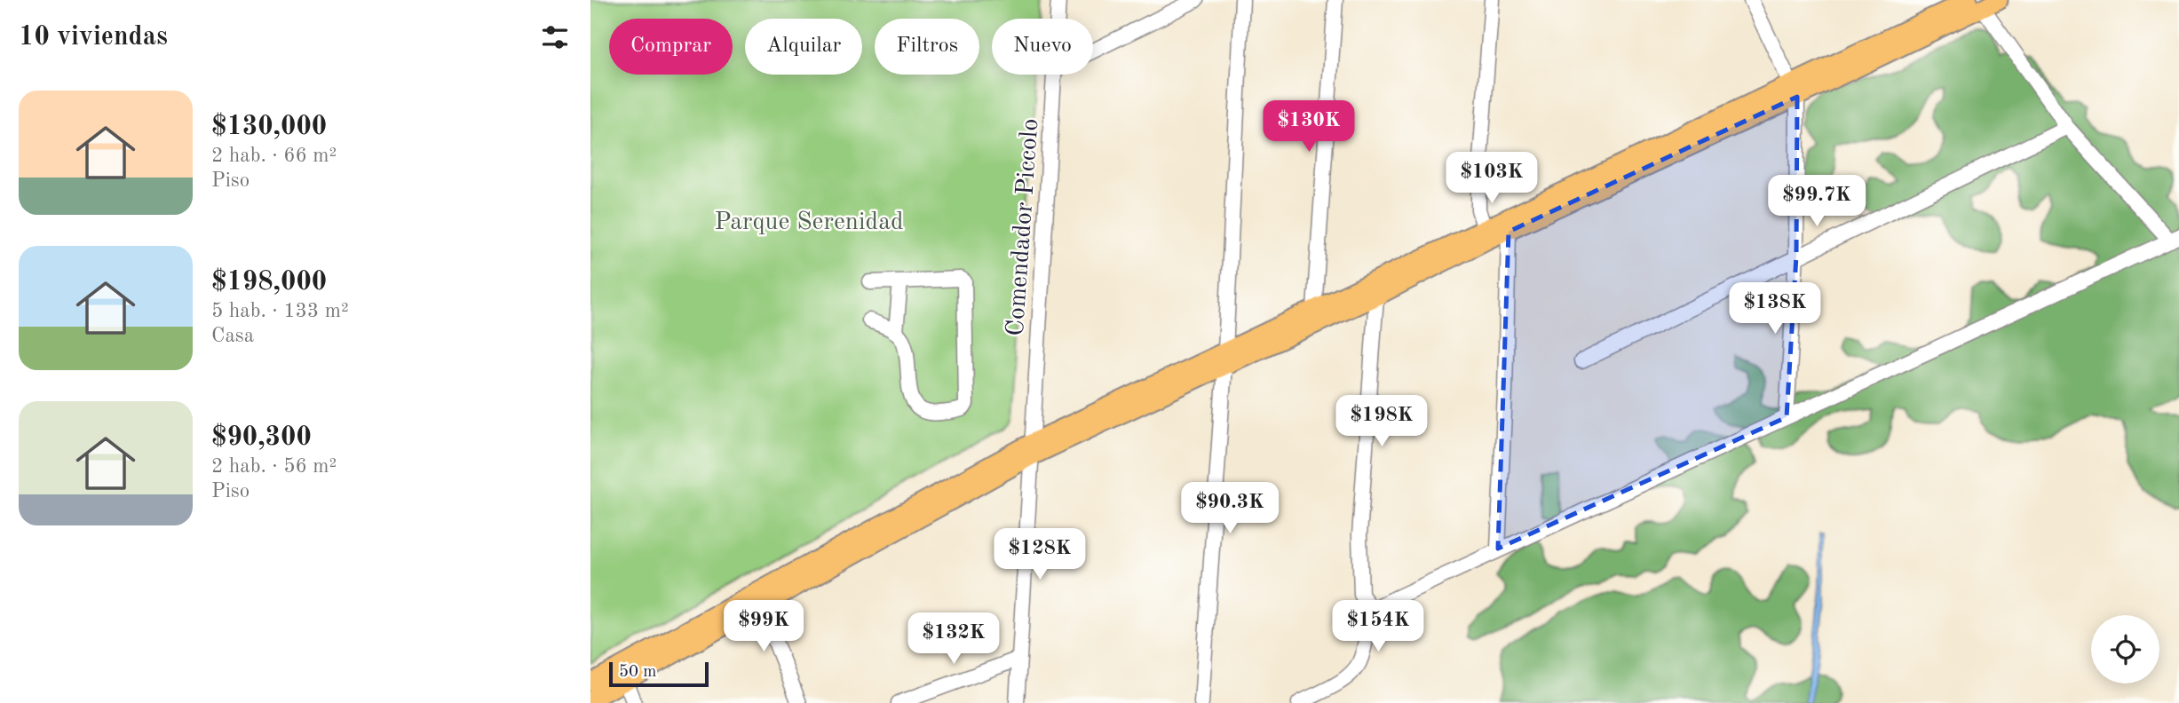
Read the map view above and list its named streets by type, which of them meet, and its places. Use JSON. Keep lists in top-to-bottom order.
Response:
{
  "streets": {
    "street": ["Comendador Piccolo"]
  },
  "parks": ["Parque Serenidad"],
  "scale_bar": "50 m",
  "page": {
    "heading": "10 viviendas",
    "chip": [
      "Comprar",
      "Alquilar",
      "Filtros",
      "Nuevo"
    ],
    "list": [
      {
        "name": "$130,000",
        "note": "2 hab. · 66 m² · Piso"
      },
      {
        "name": "$198,000",
        "note": "5 hab. · 133 m² · Casa"
      },
      {
        "name": "$90,300",
        "note": "2 hab. · 56 m² · Piso"
      }
    ],
    "price": [
      "$130K",
      "$103K",
      "$99.7K",
      "$138K",
      "$198K",
      "$90.3K",
      "$128K",
      "$99K",
      "$154K",
      "$132K"
    ],
    "scale": "50 m"
  }
}
